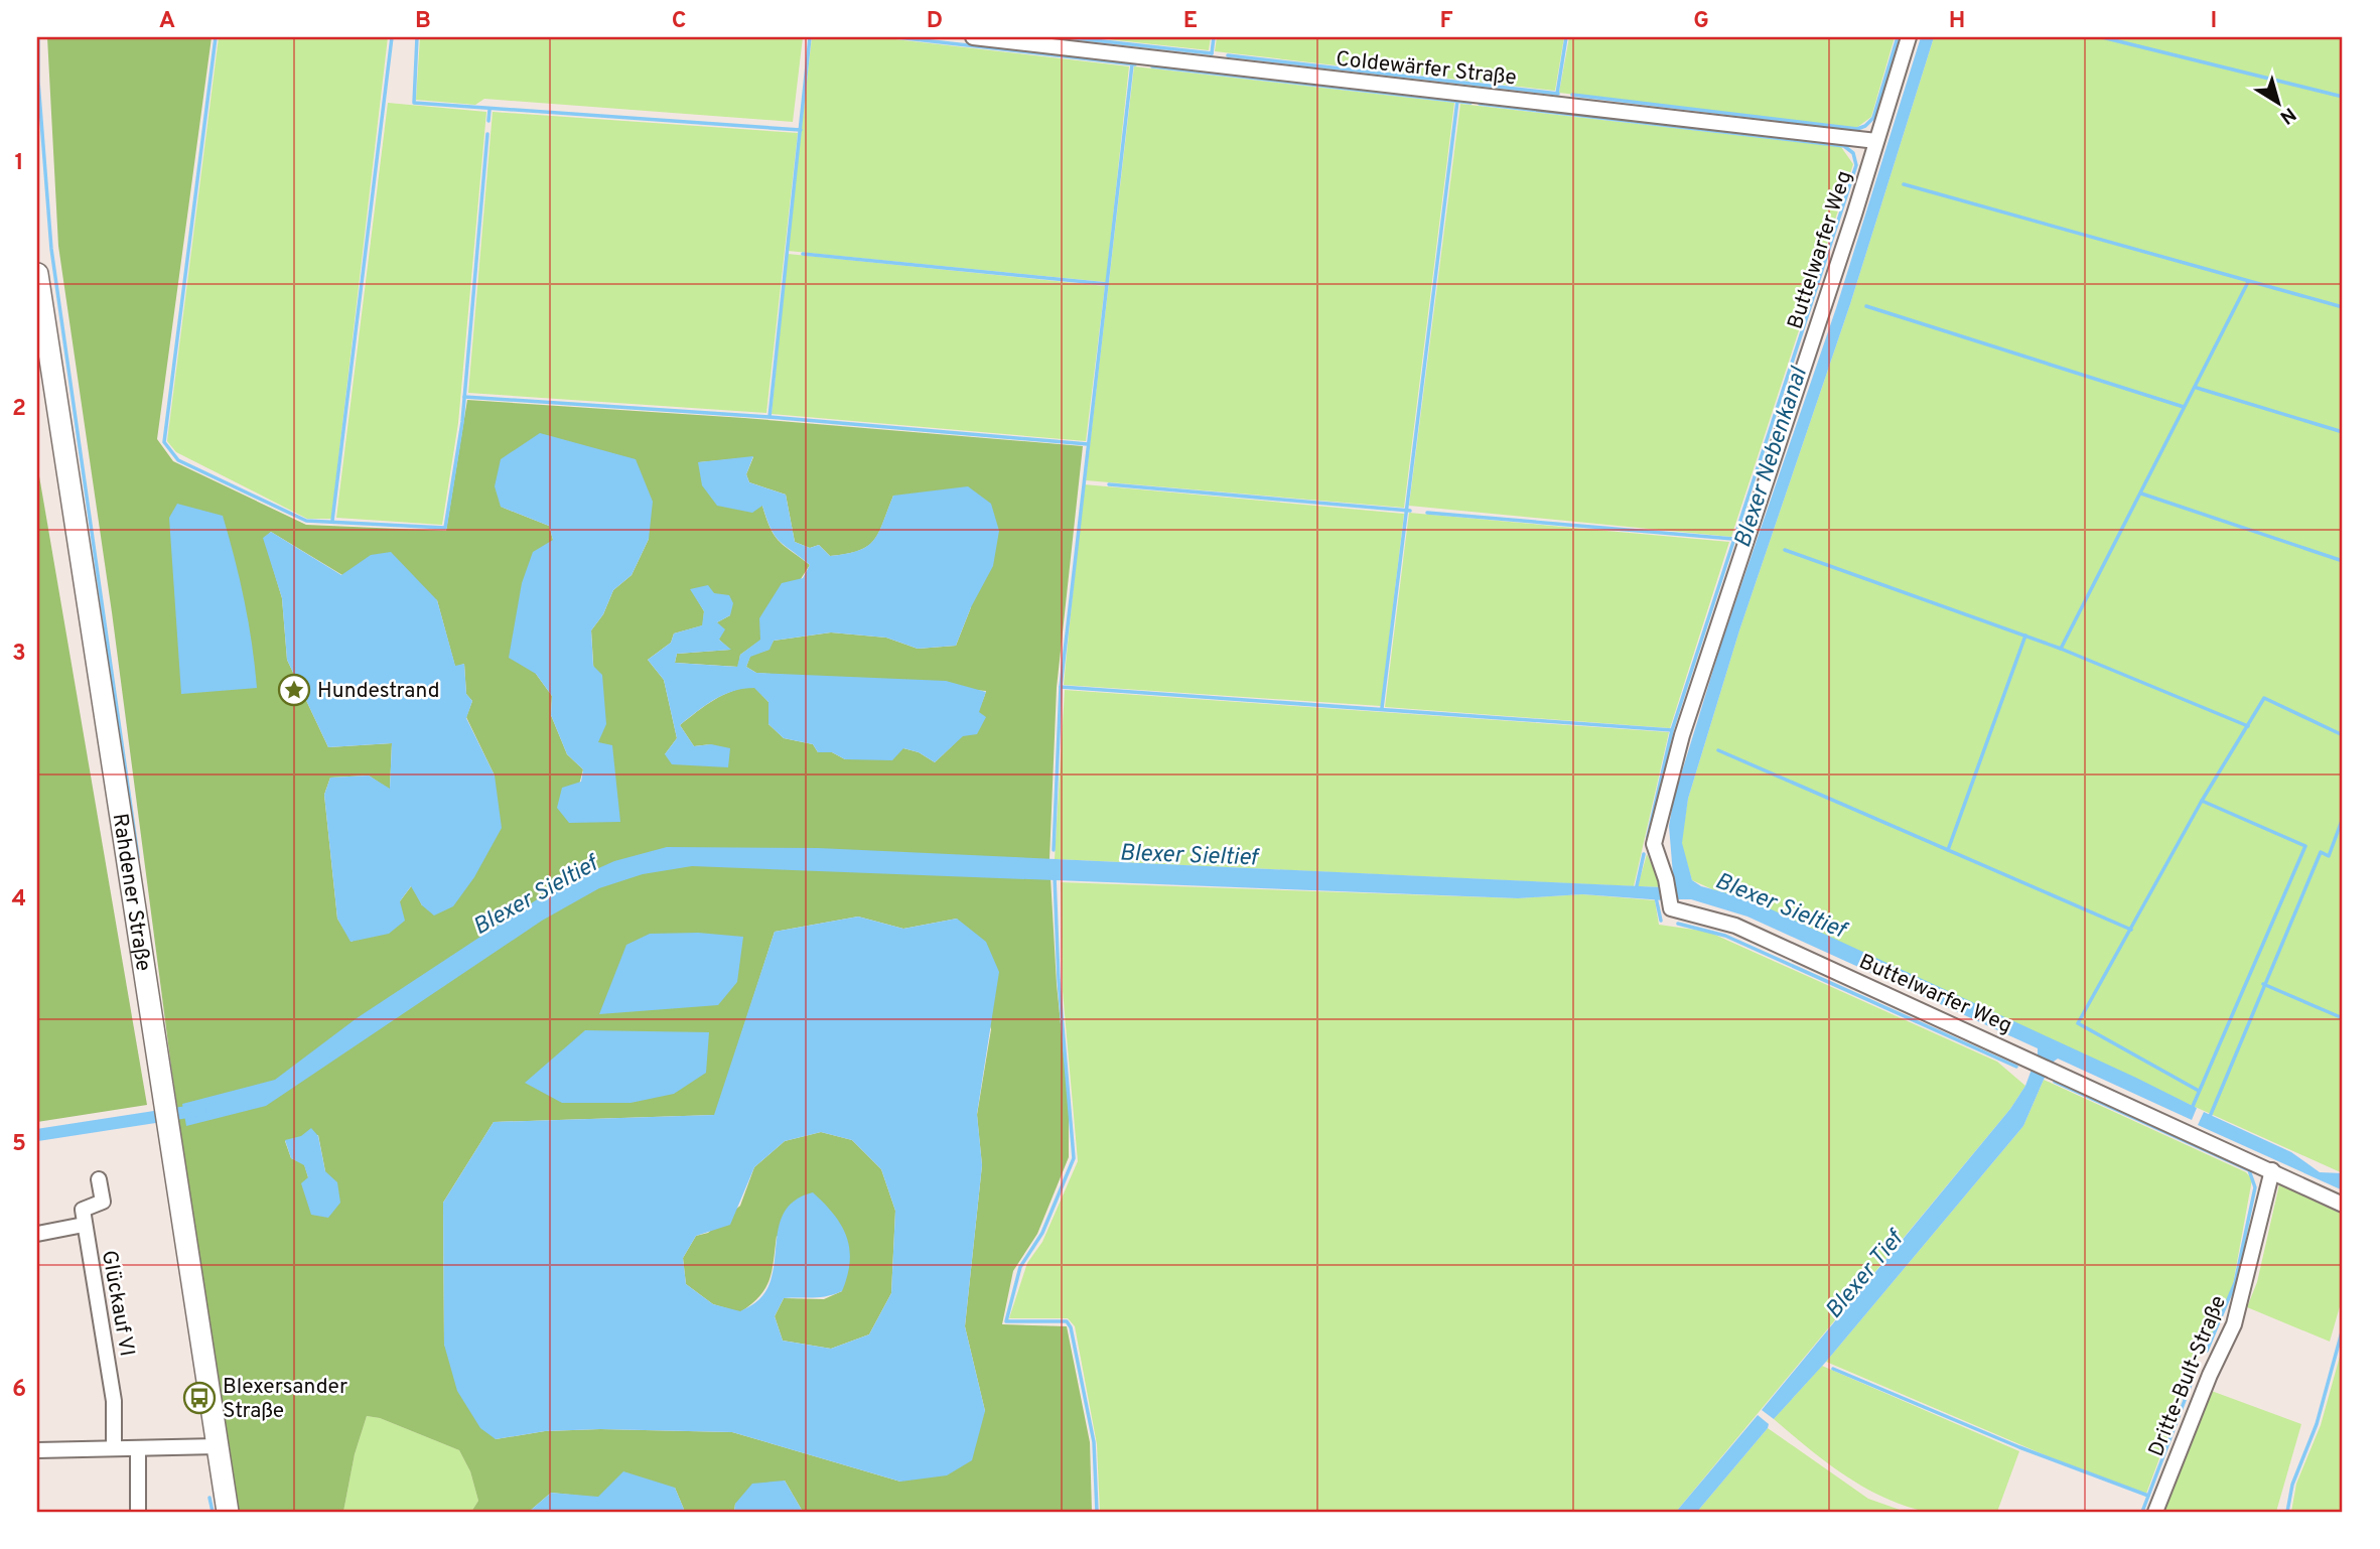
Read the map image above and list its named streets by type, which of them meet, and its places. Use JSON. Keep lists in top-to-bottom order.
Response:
{
  "streets": {
    "main road": ["Rahdener Straße"],
    "street": [
      "Coldewärfer Straße",
      "Buttelwarfer Weg",
      "Glückauf VI",
      "Dritte-Bult-Straße"
    ]
  },
  "crossings": [
    ["Coldewärfer Straße", "Buttelwarfer Weg"],
    ["Buttelwarfer Weg", "Dritte-Bult-Straße"]
  ],
  "water": ["Blexer Nebenkanal", "Blexer Sieltief", "Blexer Tief"],
  "places": {
    "place": ["Hundestrand"],
    "bus stop": ["Blexersander Straße"]
  },
  "north": "bottom right",
  "grid": {
    "columns": [
      "A",
      "B",
      "C",
      "D",
      "E",
      "F",
      "G",
      "H",
      "I"
    ],
    "rows": [
      "1",
      "2",
      "3",
      "4",
      "5",
      "6"
    ]
  }
}
